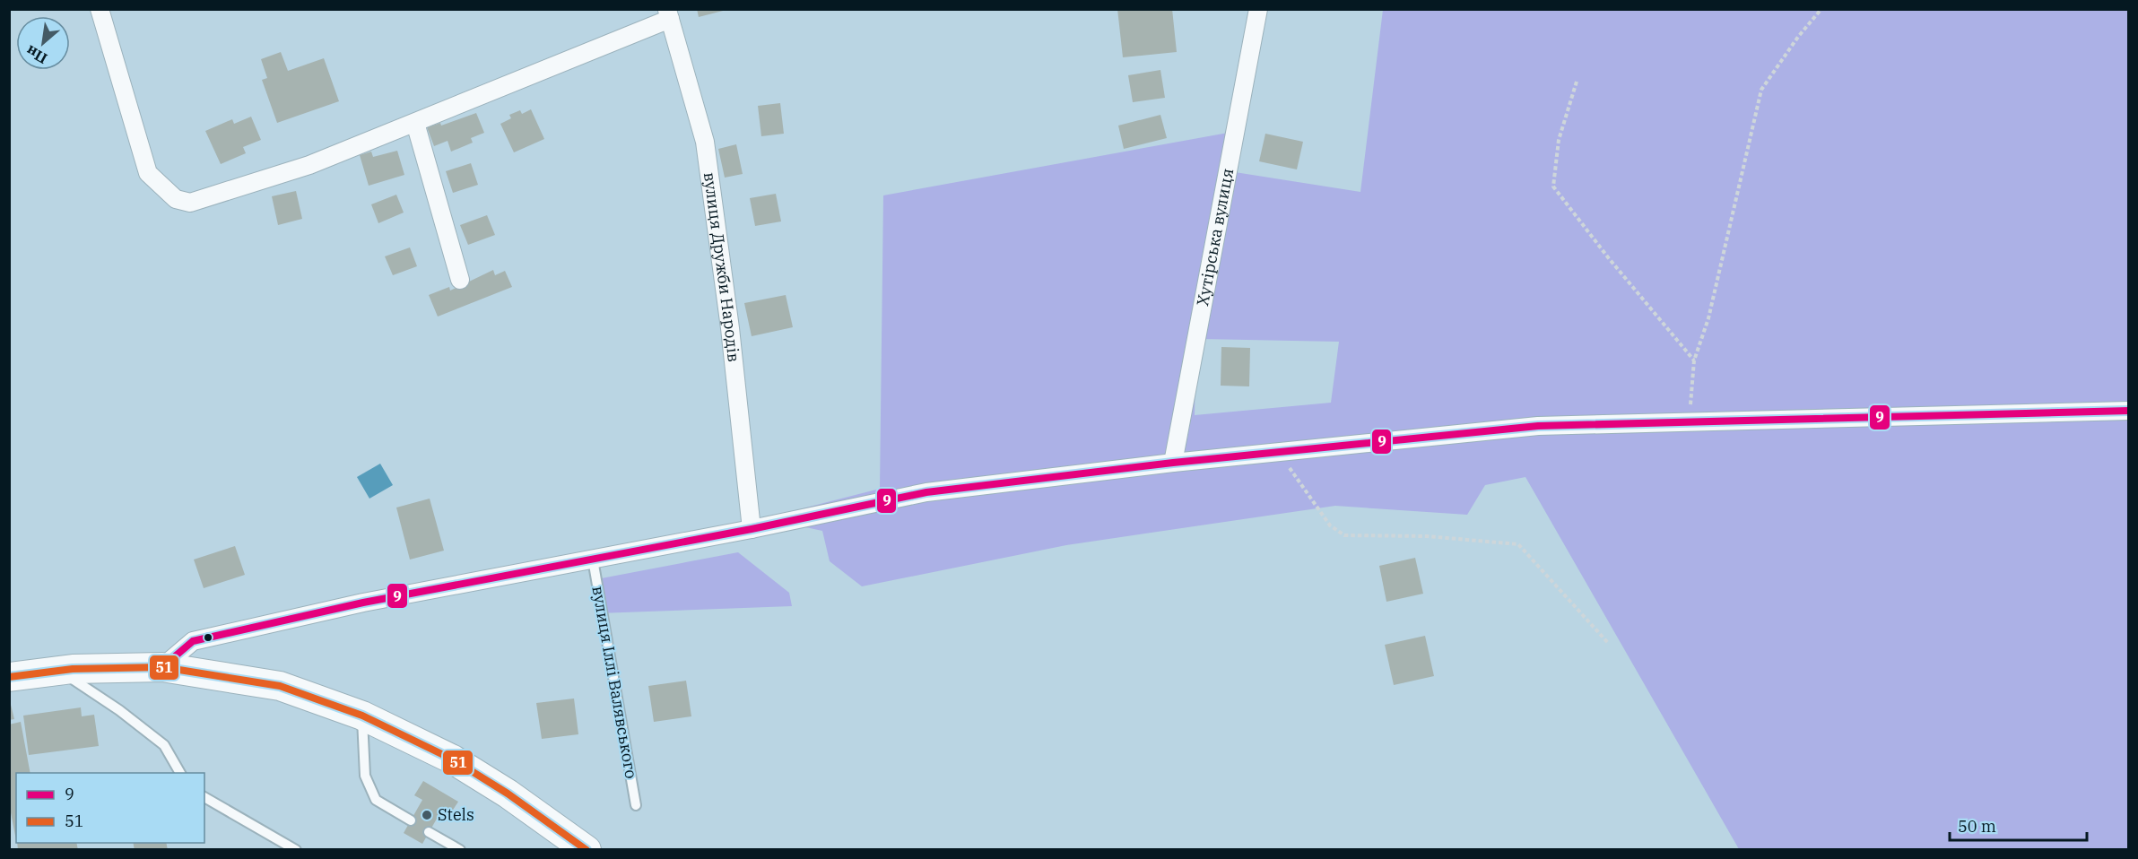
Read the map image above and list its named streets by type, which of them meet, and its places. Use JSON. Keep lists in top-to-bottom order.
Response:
{
  "streets": {
    "street": ["Хутірська вулиця", "вулиця Дружби Народів"],
    "lane": ["вулиця Іллі Валявського"]
  },
  "places": ["Stels"],
  "lines": ["transit line 9", "transit line 51"],
  "legend": ["9", "51"],
  "scale_bar": "50 m",
  "north": "bottom left"
}
